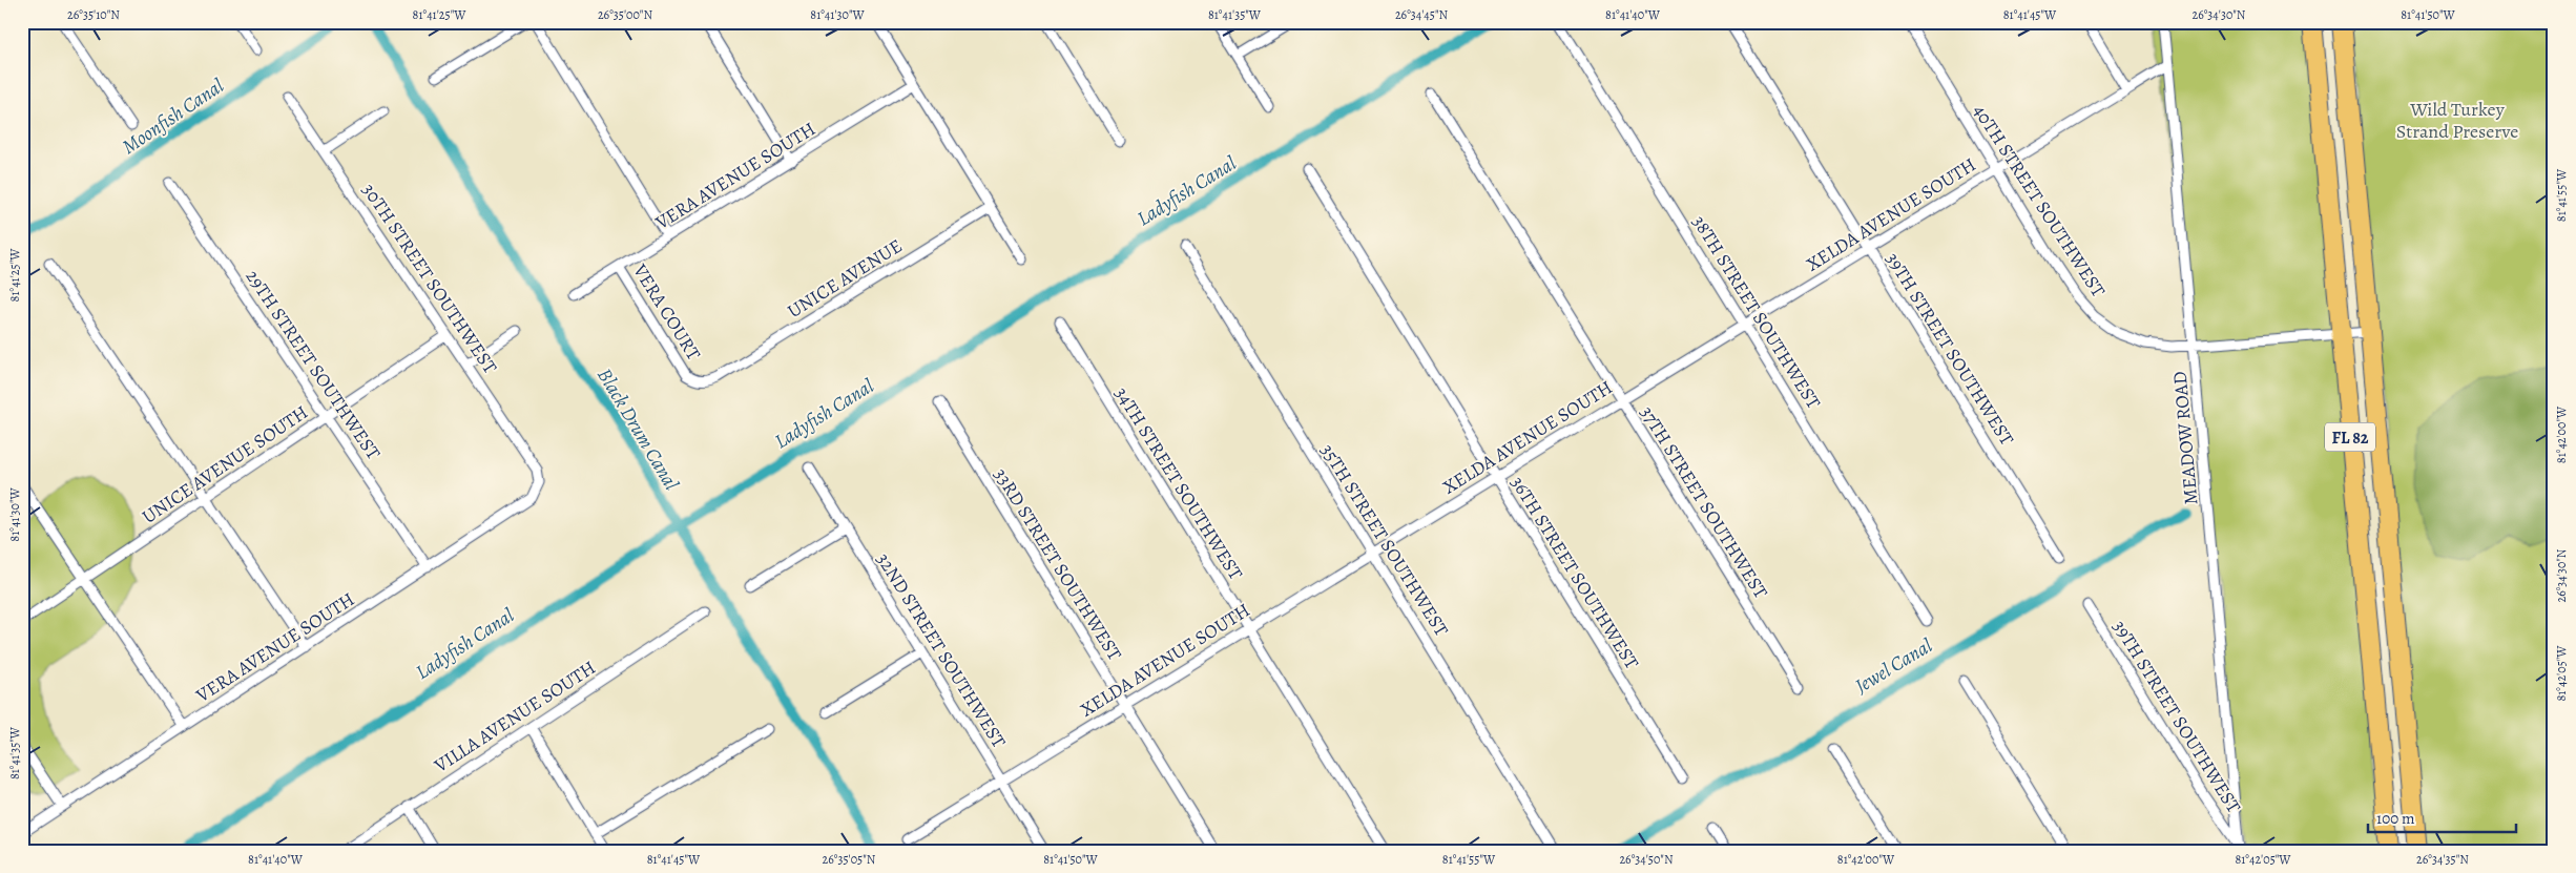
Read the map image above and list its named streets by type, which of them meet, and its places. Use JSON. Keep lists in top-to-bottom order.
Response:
{
  "streets": {
    "highway": ["FL 82"],
    "street": [
      "VERA AVENUE SOUTH",
      "40TH STREET SOUTHWEST",
      "XELDA AVENUE SOUTH",
      "30TH STREET SOUTHWEST",
      "UNICE AVENUE",
      "VERA COURT",
      "38TH STREET SOUTHWEST",
      "39TH STREET SOUTHWEST",
      "29TH STREET SOUTHWEST",
      "MEADOW ROAD",
      "UNICE AVENUE SOUTH",
      "34TH STREET SOUTHWEST",
      "37TH STREET SOUTHWEST",
      "35TH STREET SOUTHWEST",
      "33RD STREET SOUTHWEST",
      "36TH STREET SOUTHWEST",
      "32ND STREET SOUTHWEST",
      "VILLA AVENUE SOUTH"
    ]
  },
  "crossings": [
    ["VERA AVENUE SOUTH", "30TH STREET SOUTHWEST"],
    ["VERA AVENUE SOUTH", "VERA COURT"],
    ["VERA AVENUE SOUTH", "29TH STREET SOUTHWEST"],
    ["40TH STREET SOUTHWEST", "XELDA AVENUE SOUTH"],
    ["40TH STREET SOUTHWEST", "FL 82"],
    ["40TH STREET SOUTHWEST", "MEADOW ROAD"],
    ["XELDA AVENUE SOUTH", "38TH STREET SOUTHWEST"],
    ["XELDA AVENUE SOUTH", "39TH STREET SOUTHWEST"],
    ["XELDA AVENUE SOUTH", "MEADOW ROAD"],
    ["XELDA AVENUE SOUTH", "34TH STREET SOUTHWEST"],
    ["XELDA AVENUE SOUTH", "37TH STREET SOUTHWEST"],
    ["XELDA AVENUE SOUTH", "35TH STREET SOUTHWEST"],
    ["XELDA AVENUE SOUTH", "33RD STREET SOUTHWEST"],
    ["XELDA AVENUE SOUTH", "36TH STREET SOUTHWEST"],
    ["XELDA AVENUE SOUTH", "32ND STREET SOUTHWEST"],
    ["30TH STREET SOUTHWEST", "UNICE AVENUE SOUTH"],
    ["UNICE AVENUE", "VERA COURT"],
    ["39TH STREET SOUTHWEST", "MEADOW ROAD"],
    ["29TH STREET SOUTHWEST", "UNICE AVENUE SOUTH"]
  ],
  "water": [
    "Moonfish Canal",
    "Ladyfish Canal",
    "Black Drum Canal",
    "Jewel Canal"
  ],
  "parks": ["Wild Turkey Strand Preserve"],
  "scale_bar": "100 m",
  "coordinates": [
    "26°35'10\"N",
    "81°41'25\"W",
    "26°35'00\"N",
    "81°41'30\"W",
    "81°41'35\"W",
    "26°34'45\"N",
    "81°41'40\"W",
    "81°41'45\"W",
    "26°34'30\"N",
    "81°41'50\"W",
    "81°41'55\"W",
    "81°42'00\"W",
    "81°42'05\"W",
    "26°35'05\"N",
    "26°34'50\"N",
    "26°34'35\"N"
  ]
}
